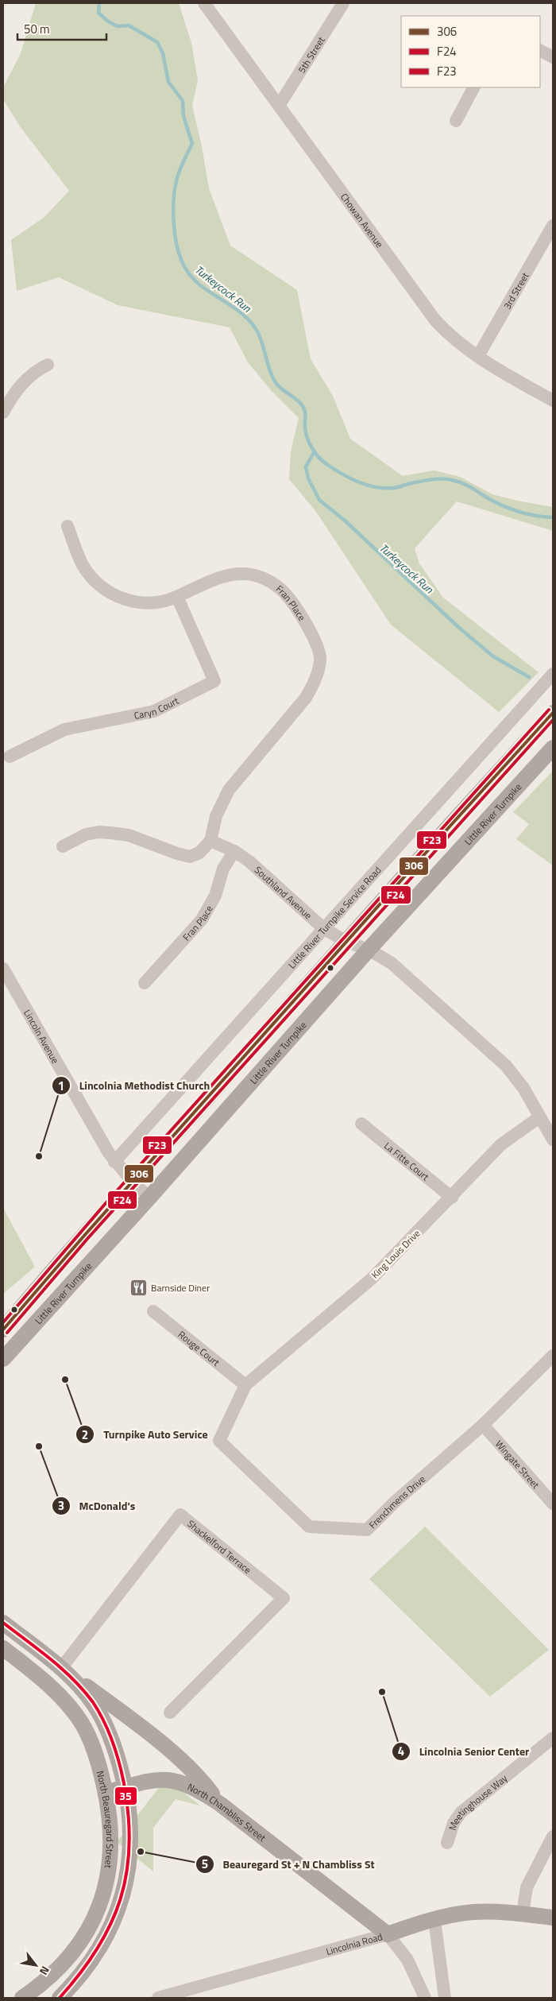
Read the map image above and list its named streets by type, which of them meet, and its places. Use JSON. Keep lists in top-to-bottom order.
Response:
{
  "streets": {
    "main road": [
      "Little River Turnpike",
      "North Chambliss Street",
      "North Beauregard Street",
      "Lincolnia Road"
    ],
    "street": [
      "5th Street",
      "Chowan Avenue",
      "3rd Street",
      "Fran Place",
      "Caryn Court",
      "Southland Avenue",
      "Little River Turnpike Service Road",
      "Lincoln Avenue",
      "La Fitte Court",
      "King Louis Drive",
      "Rouge Court",
      "Wingate Street",
      "Frenchmens Drive",
      "Shackelford Terrace",
      "Meetinghouse Way"
    ]
  },
  "crossings": [
    ["5th Street", "Chowan Avenue"],
    ["Chowan Avenue", "3rd Street"],
    ["Fran Place", "Caryn Court"],
    ["Fran Place", "Southland Avenue"],
    ["Little River Turnpike", "Southland Avenue"],
    ["Little River Turnpike", "Lincoln Avenue"],
    ["Southland Avenue", "Little River Turnpike Service Road"],
    ["Southland Avenue", "King Louis Drive"],
    ["Little River Turnpike Service Road", "Lincoln Avenue"],
    ["La Fitte Court", "King Louis Drive"],
    ["King Louis Drive", "Rouge Court"],
    ["King Louis Drive", "Frenchmens Drive"],
    ["Rouge Court", "Frenchmens Drive"],
    ["Wingate Street", "Frenchmens Drive"],
    ["Shackelford Terrace", "North Beauregard Street"],
    ["North Chambliss Street", "North Beauregard Street"],
    ["North Chambliss Street", "Lincolnia Road"]
  ],
  "water": ["Turkeycock Run"],
  "places": {
    "other": [
      "Lincolnia Methodist Church",
      "Turnpike Auto Service",
      "McDonald's",
      "Lincolnia Senior Center",
      "Beauregard St + N Chambliss St"
    ],
    "restaurant": ["Barnside Diner"]
  },
  "lines": [
    "transit line F23",
    "transit line 306",
    "transit line F24",
    "transit line 35"
  ],
  "legend": ["306", "F24", "F23"],
  "scale_bar": "50 m",
  "north": "bottom right"
}
